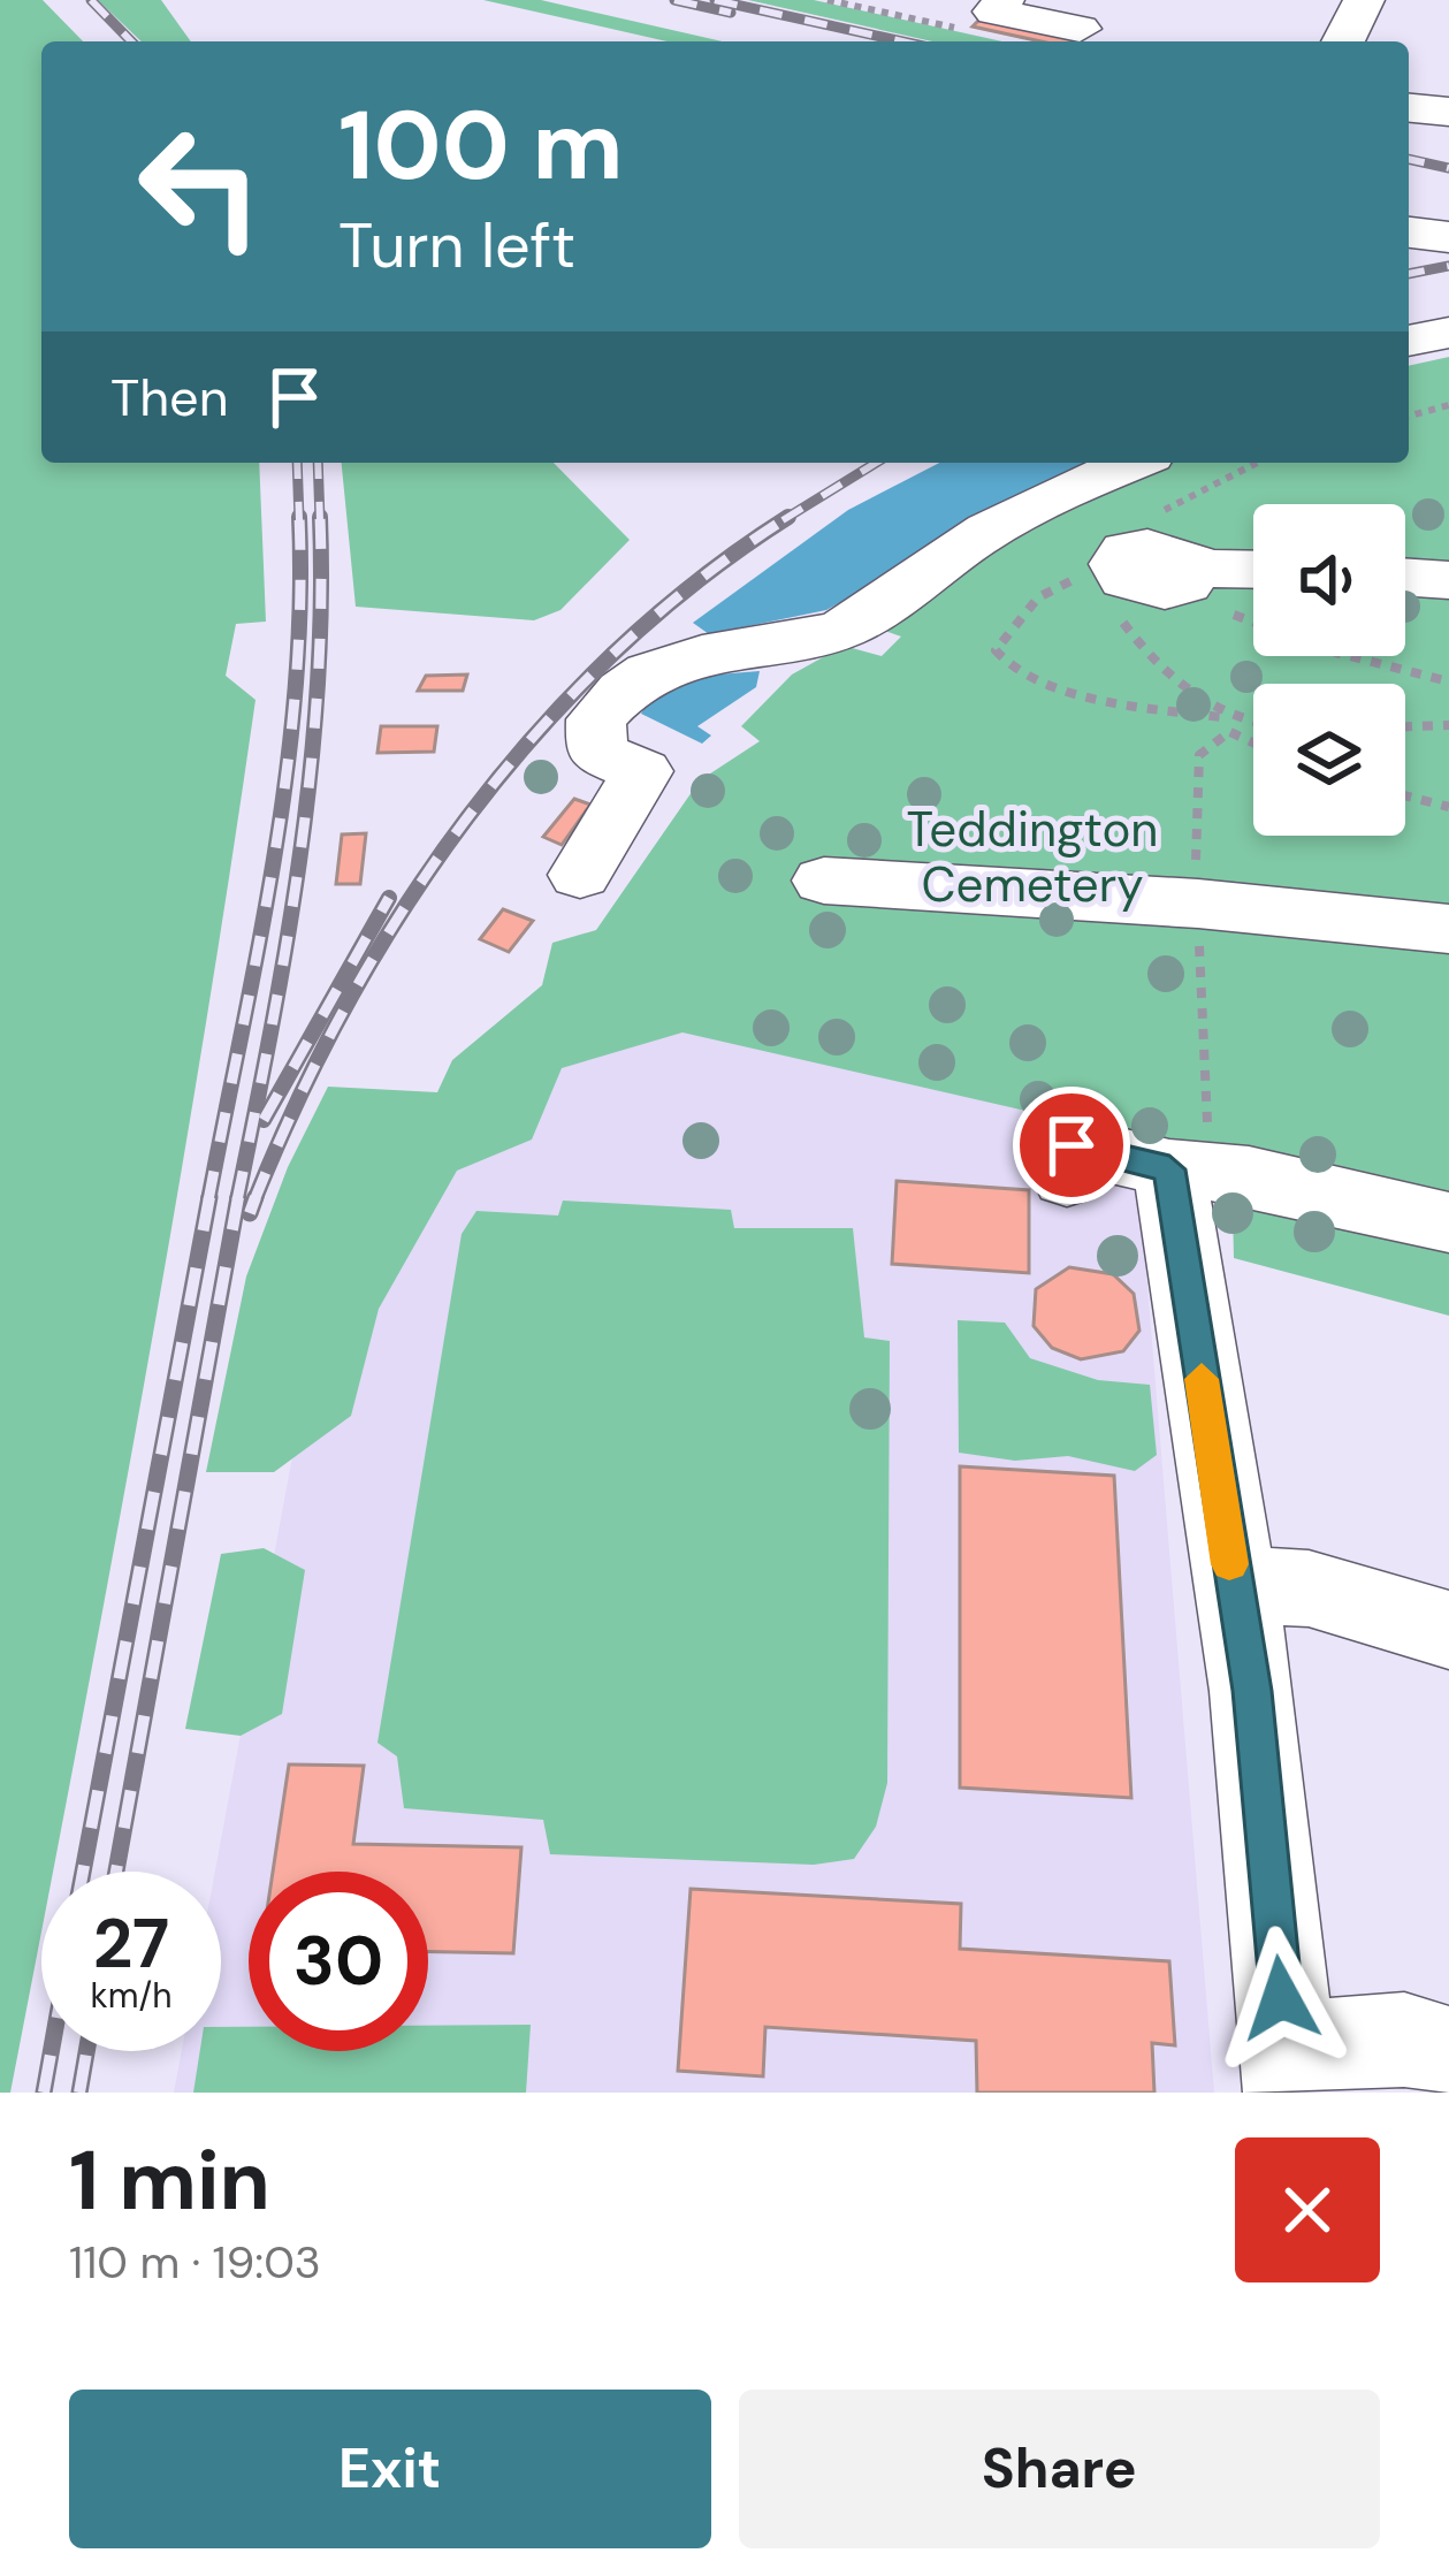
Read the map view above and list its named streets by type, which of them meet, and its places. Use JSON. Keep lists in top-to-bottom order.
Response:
{
  "parks": ["Teddington Cemetery"],
  "page": {
    "turn": ["100 m", "Turn left"],
    "then": "Then",
    "speed": "27 km/h",
    "limit": "30",
    "heading": ["1 min", "110 m · 19:03"],
    "buttons": ["Exit", "Share"]
  }
}
